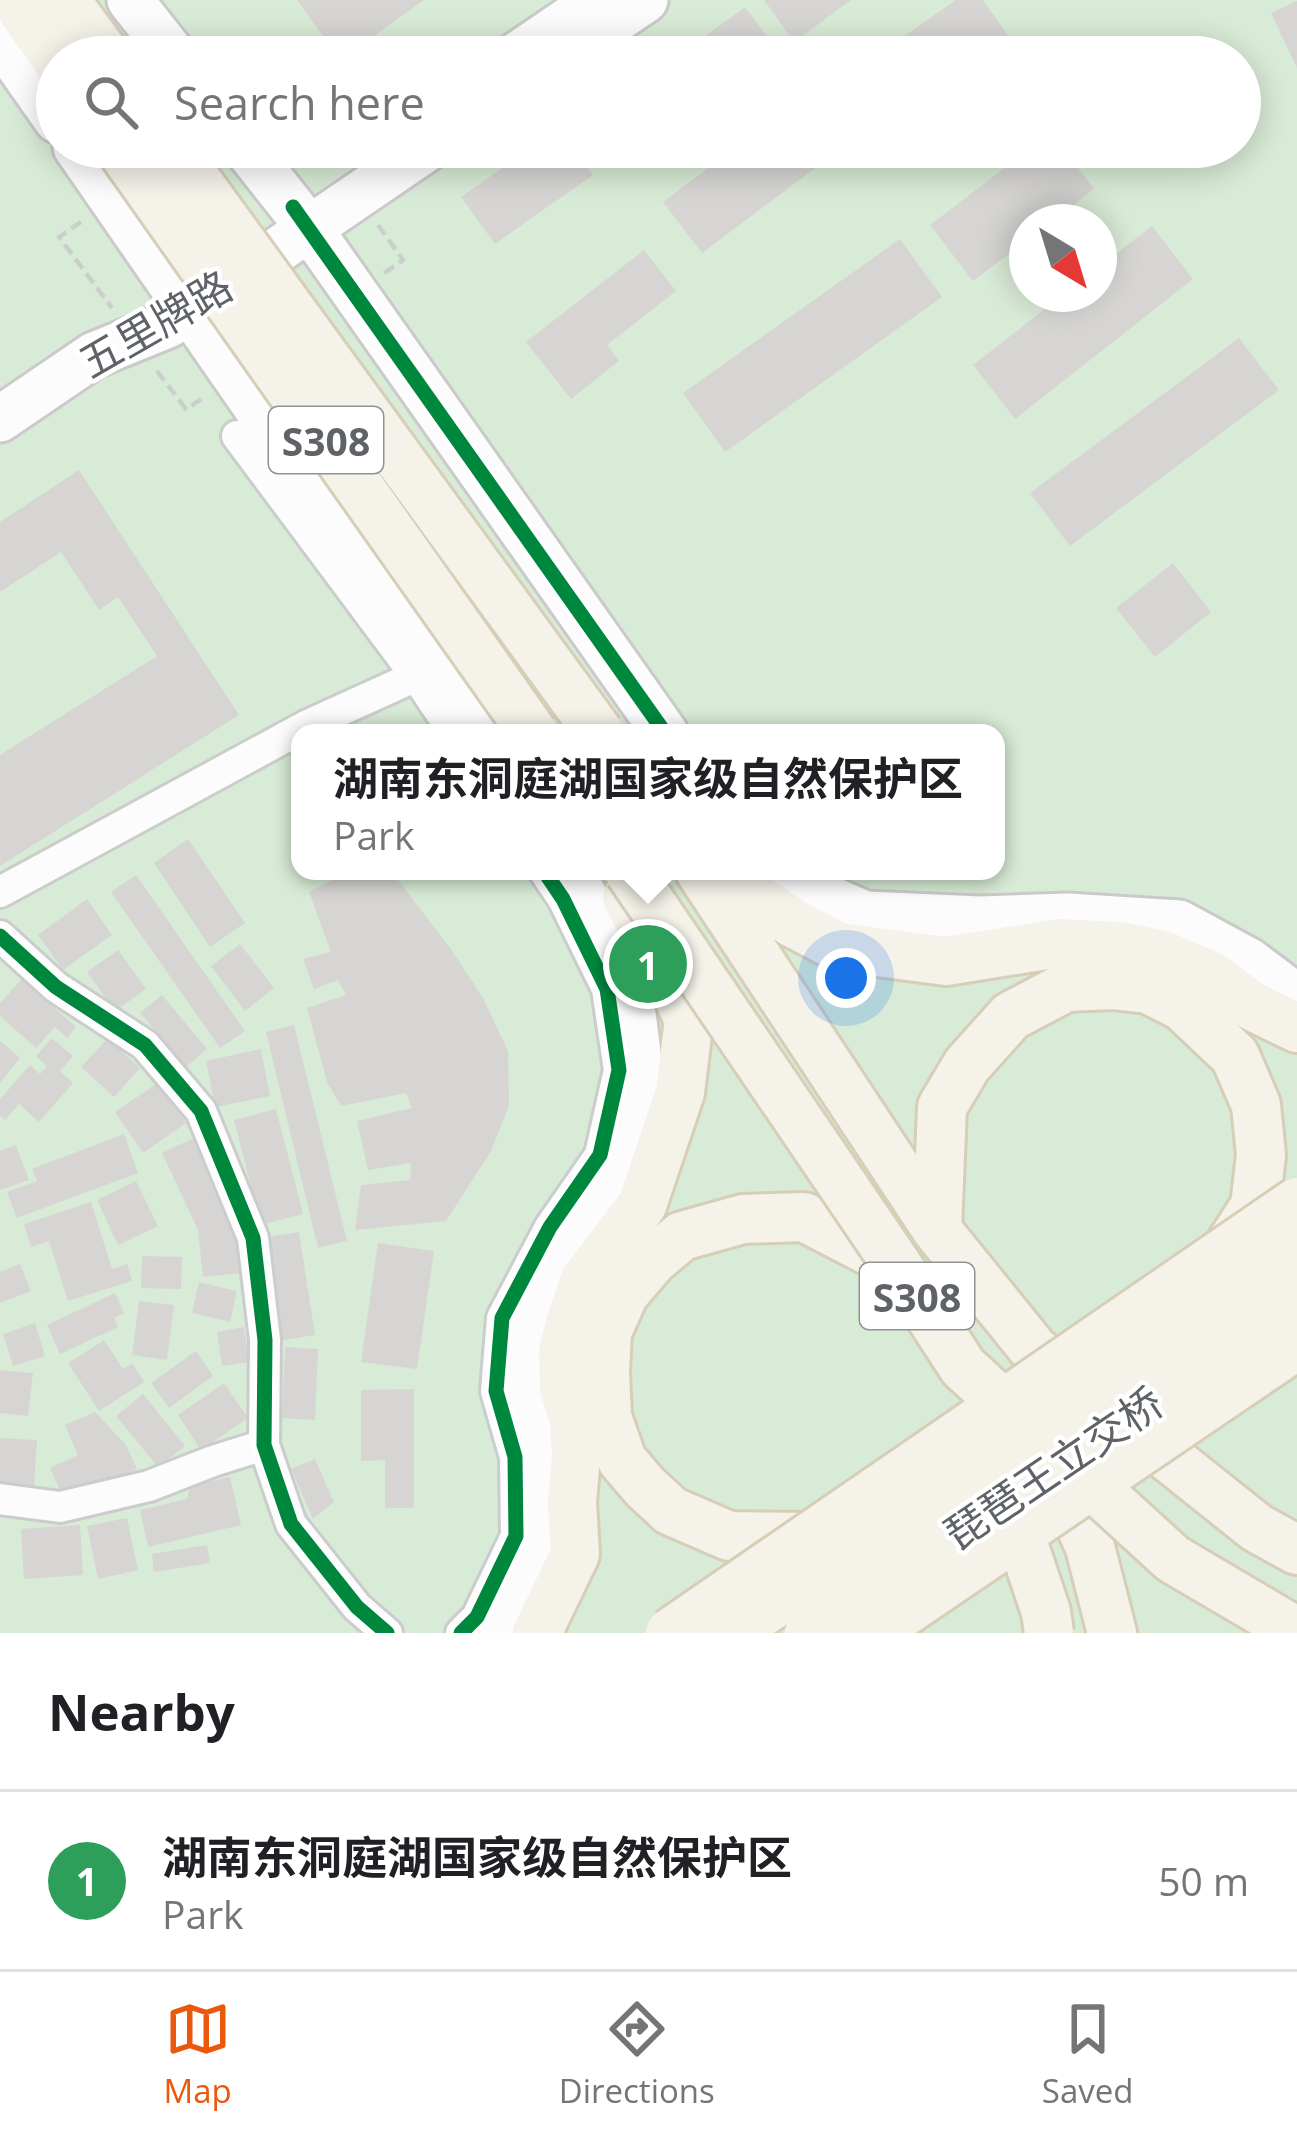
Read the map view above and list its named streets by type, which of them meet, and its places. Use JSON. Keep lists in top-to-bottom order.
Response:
{
  "streets": {
    "main road": ["S308", "琵琶王立交桥"],
    "street": ["五里牌路"]
  },
  "north": "bottom right",
  "page": {
    "search": "Search here",
    "popup": ["湖南东洞庭湖国家级自然保护区", "Park"],
    "pins": "1",
    "heading": "Nearby",
    "list": [
      {
        "mark": "1",
        "name": "湖南东洞庭湖国家级自然保护区",
        "note": "Park",
        "value": "50 m"
      }
    ],
    "nav": ["Map", "Directions", "Saved"]
  }
}
